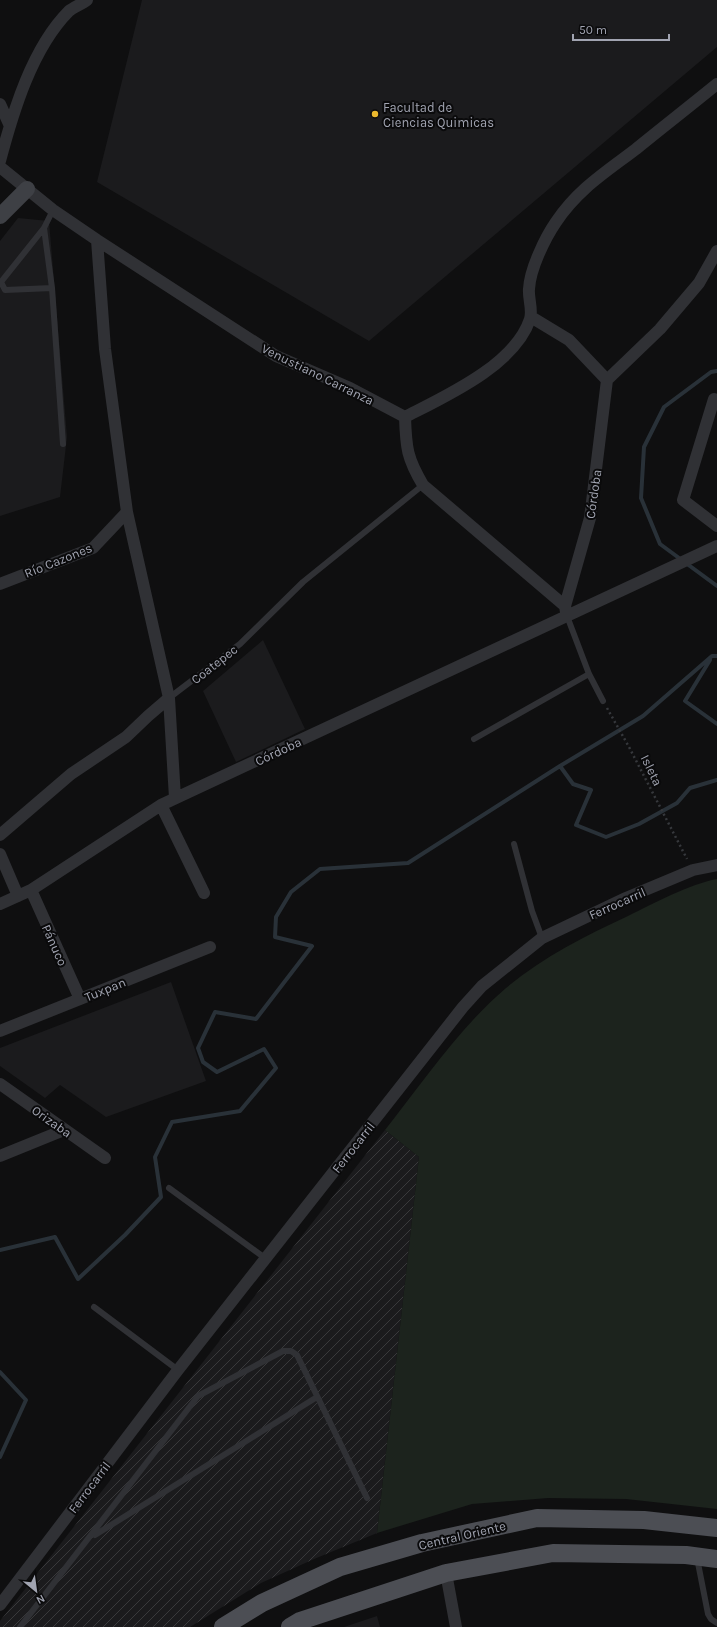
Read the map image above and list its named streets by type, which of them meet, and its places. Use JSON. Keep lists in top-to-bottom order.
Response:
{
  "streets": {
    "main road": ["Central Oriente"],
    "street": [
      "Venustiano Carranza",
      "Córdoba",
      "Río Cazones",
      "Coatepec",
      "Ferrocarril",
      "Pánuco",
      "Tuxpan",
      "Orizaba"
    ],
    "path": ["Isleta"]
  },
  "crossings": [
    ["Córdoba", "Pánuco"],
    ["Isleta", "Ferrocarril"],
    ["Pánuco", "Tuxpan"]
  ],
  "places": ["Facultad de Ciencias Quimicas"],
  "scale_bar": "50 m",
  "north": "bottom right"
}
